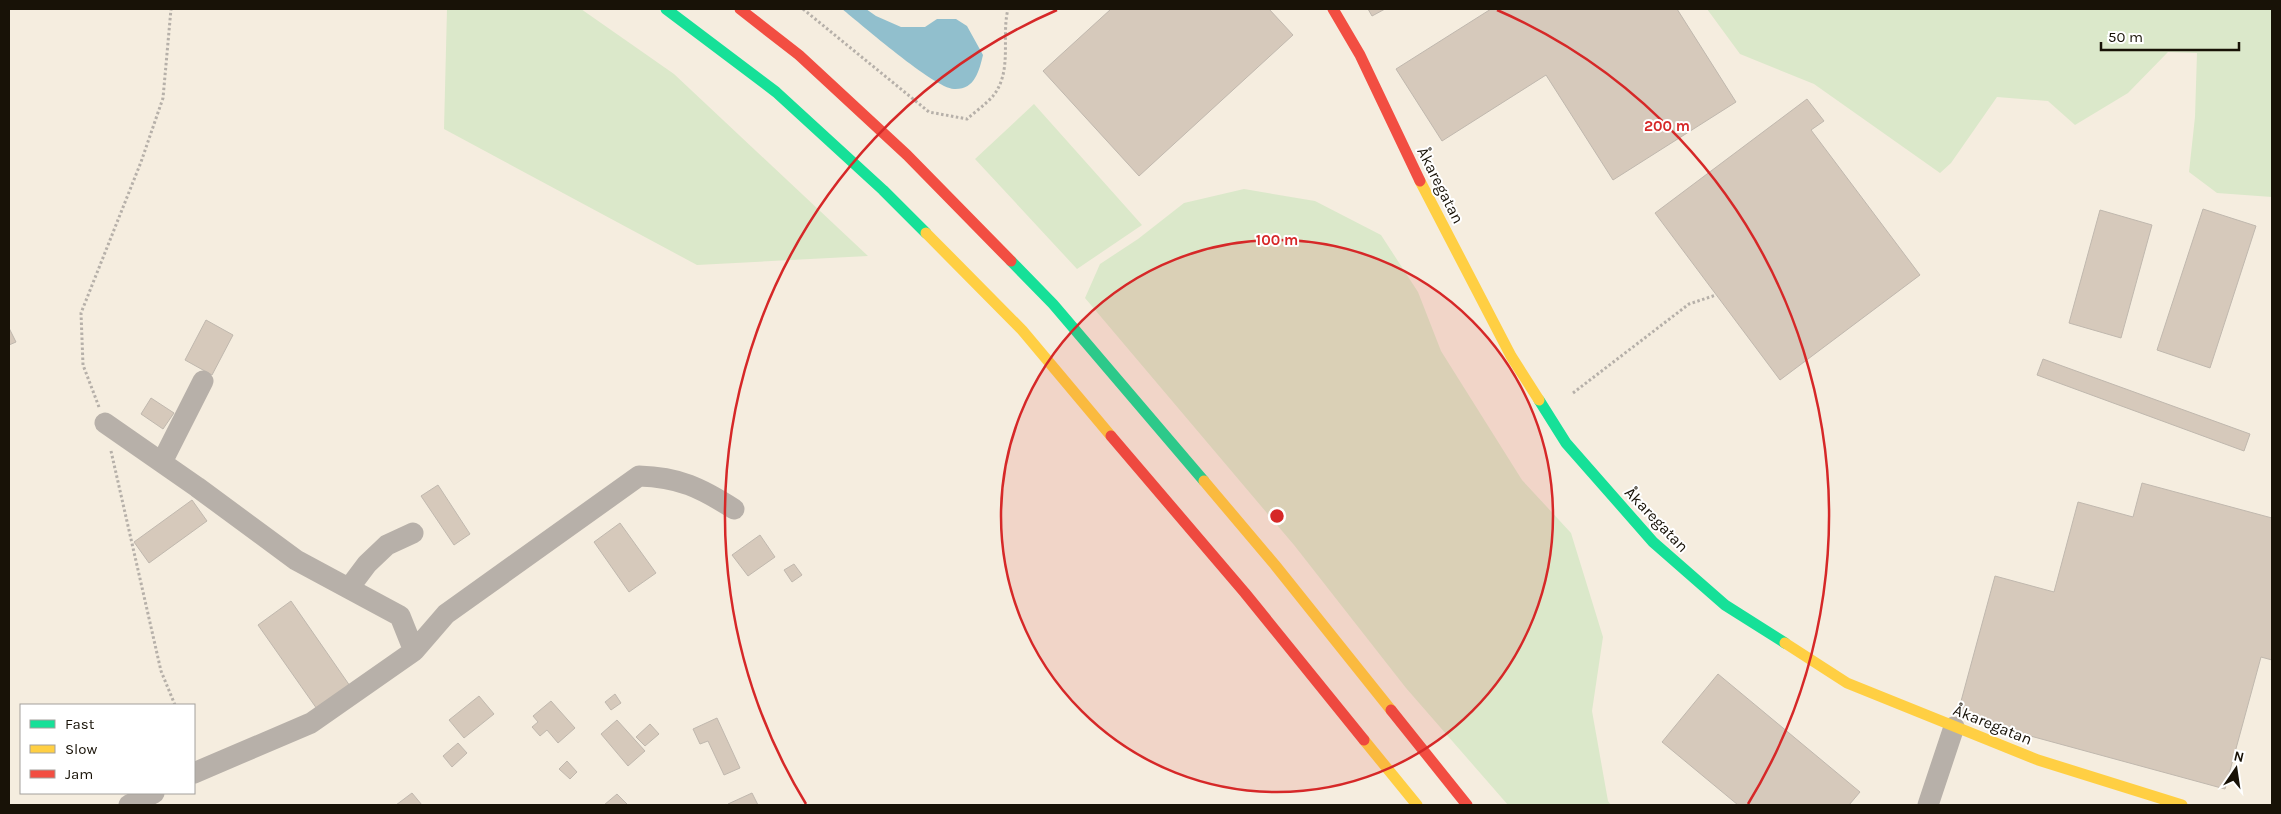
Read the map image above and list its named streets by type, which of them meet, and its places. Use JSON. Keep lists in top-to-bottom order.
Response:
{
  "streets": {
    "main road": ["Åkaregatan"]
  },
  "legend": ["Fast", "Slow", "Jam"],
  "scale_bar": "50 m",
  "north": "top",
  "rings": ["200 m", "100 m"]
}
